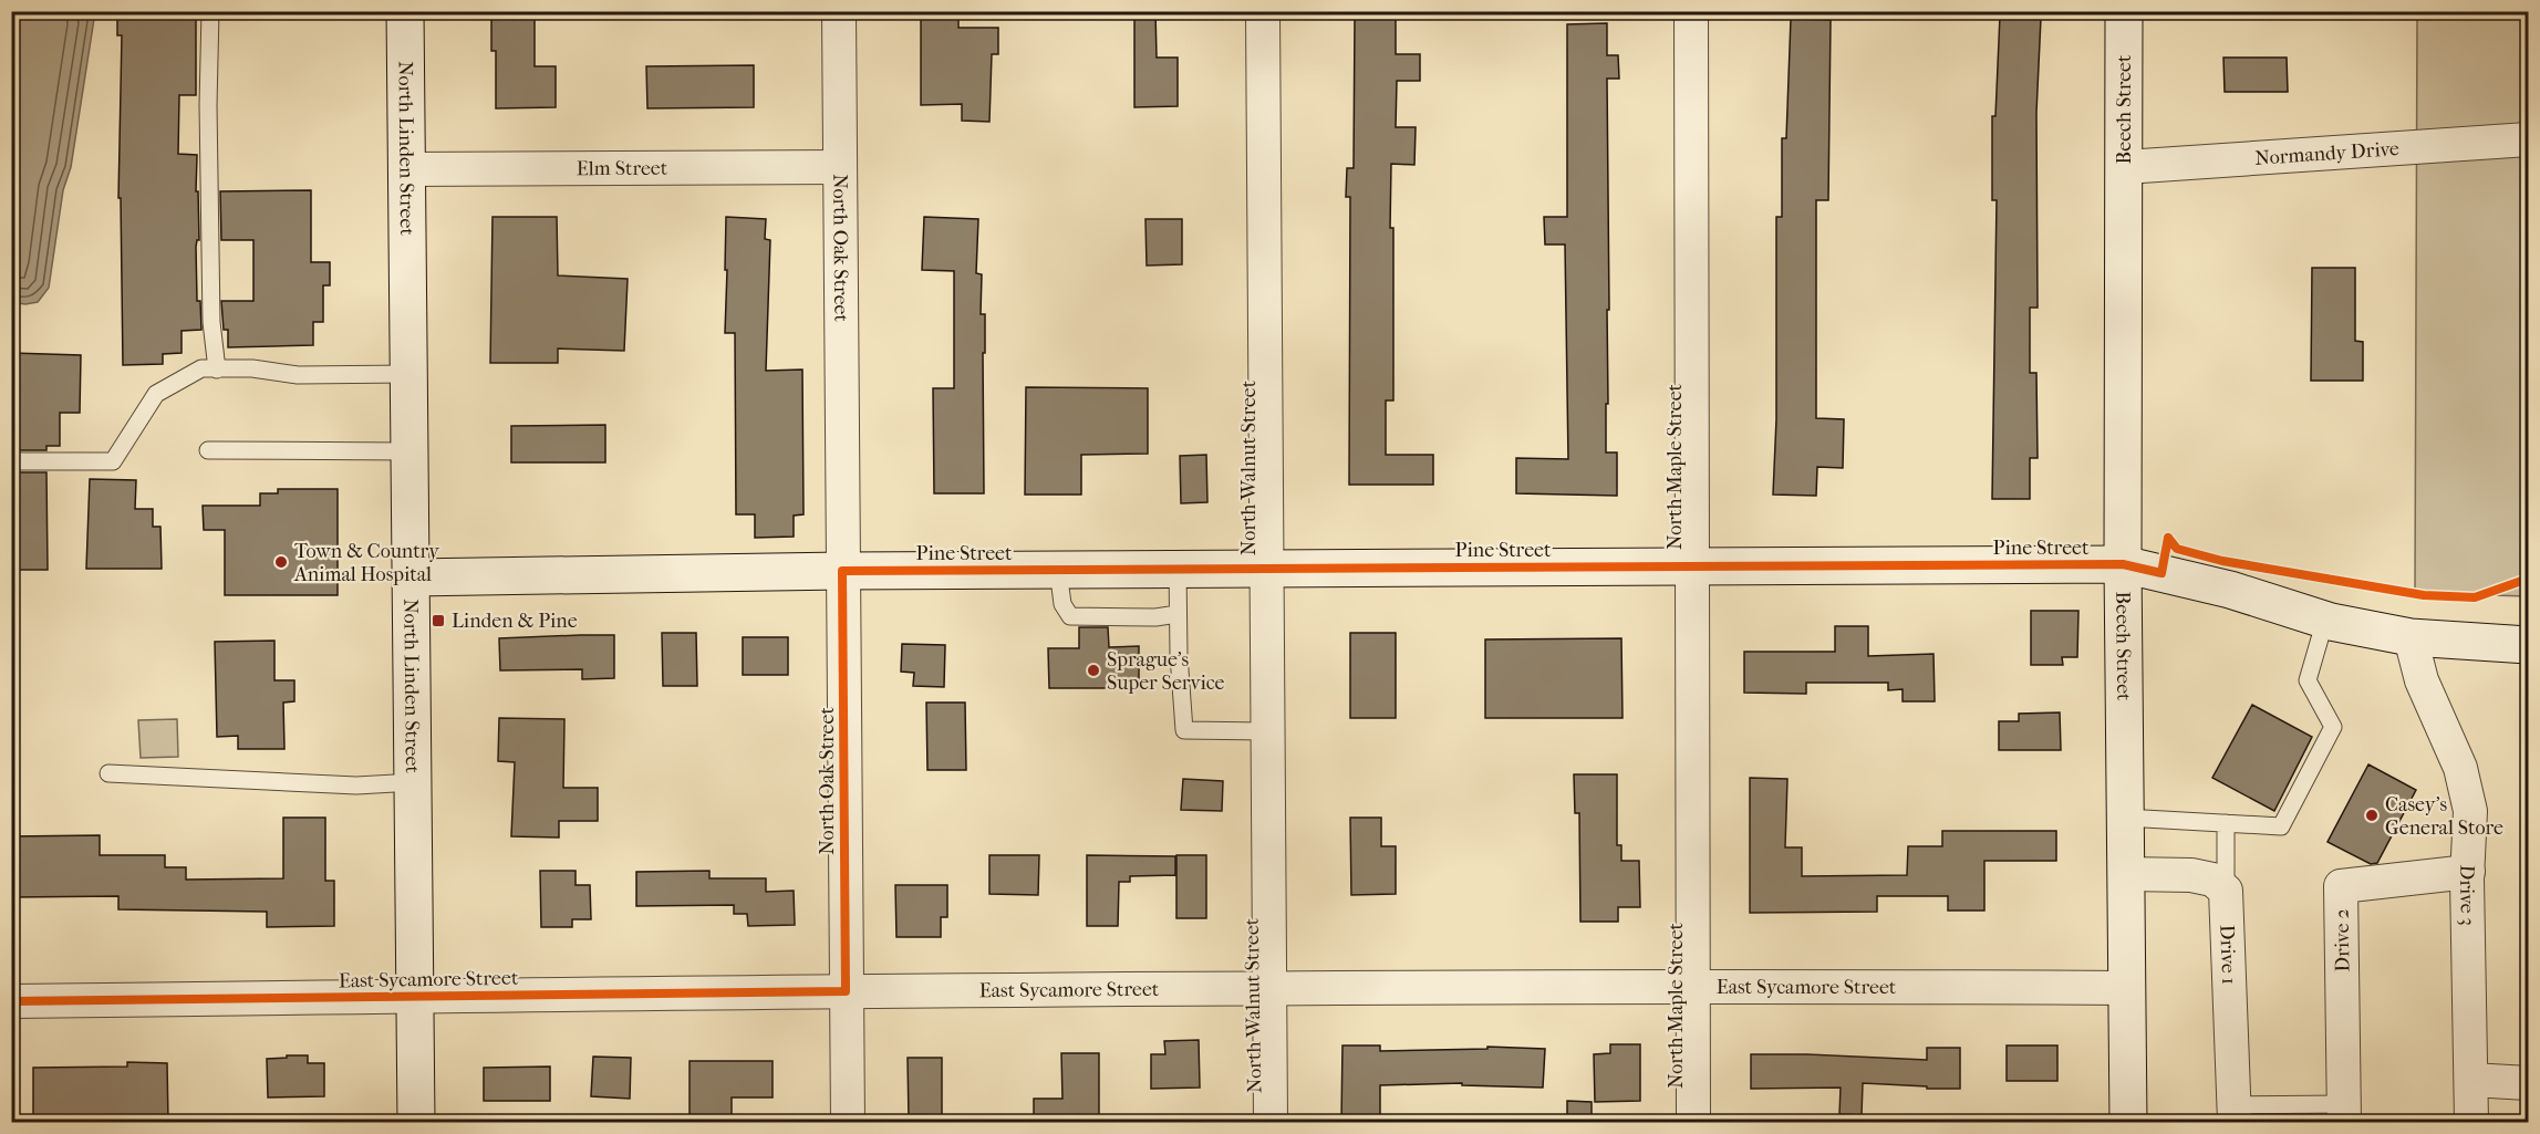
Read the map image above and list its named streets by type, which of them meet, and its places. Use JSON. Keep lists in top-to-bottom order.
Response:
{
  "streets": {
    "street": [
      "Beech Street",
      "North Linden Street",
      "Normandy Drive",
      "Elm Street",
      "North Oak Street",
      "North Maple Street",
      "North Walnut Street",
      "Pine Street",
      "Drive 3",
      "Drive 2",
      "Drive 1",
      "East Sycamore Street"
    ]
  },
  "crossings": [
    ["Beech Street", "Normandy Drive"],
    ["Beech Street", "Pine Street"],
    ["Beech Street", "East Sycamore Street"],
    ["North Linden Street", "Elm Street"],
    ["North Linden Street", "Pine Street"],
    ["North Linden Street", "East Sycamore Street"],
    ["Elm Street", "North Oak Street"],
    ["North Oak Street", "Pine Street"],
    ["North Oak Street", "East Sycamore Street"],
    ["North Maple Street", "Pine Street"],
    ["North Maple Street", "East Sycamore Street"],
    ["North Walnut Street", "Pine Street"],
    ["North Walnut Street", "East Sycamore Street"],
    ["Pine Street", "Drive 3"],
    ["Drive 3", "Drive 2"]
  ],
  "places": {
    "other": ["Town & Country Animal Hospital", "Sprague's Super Service", "Casey's General Store"],
    "transit": ["Linden & Pine"]
  }
}
